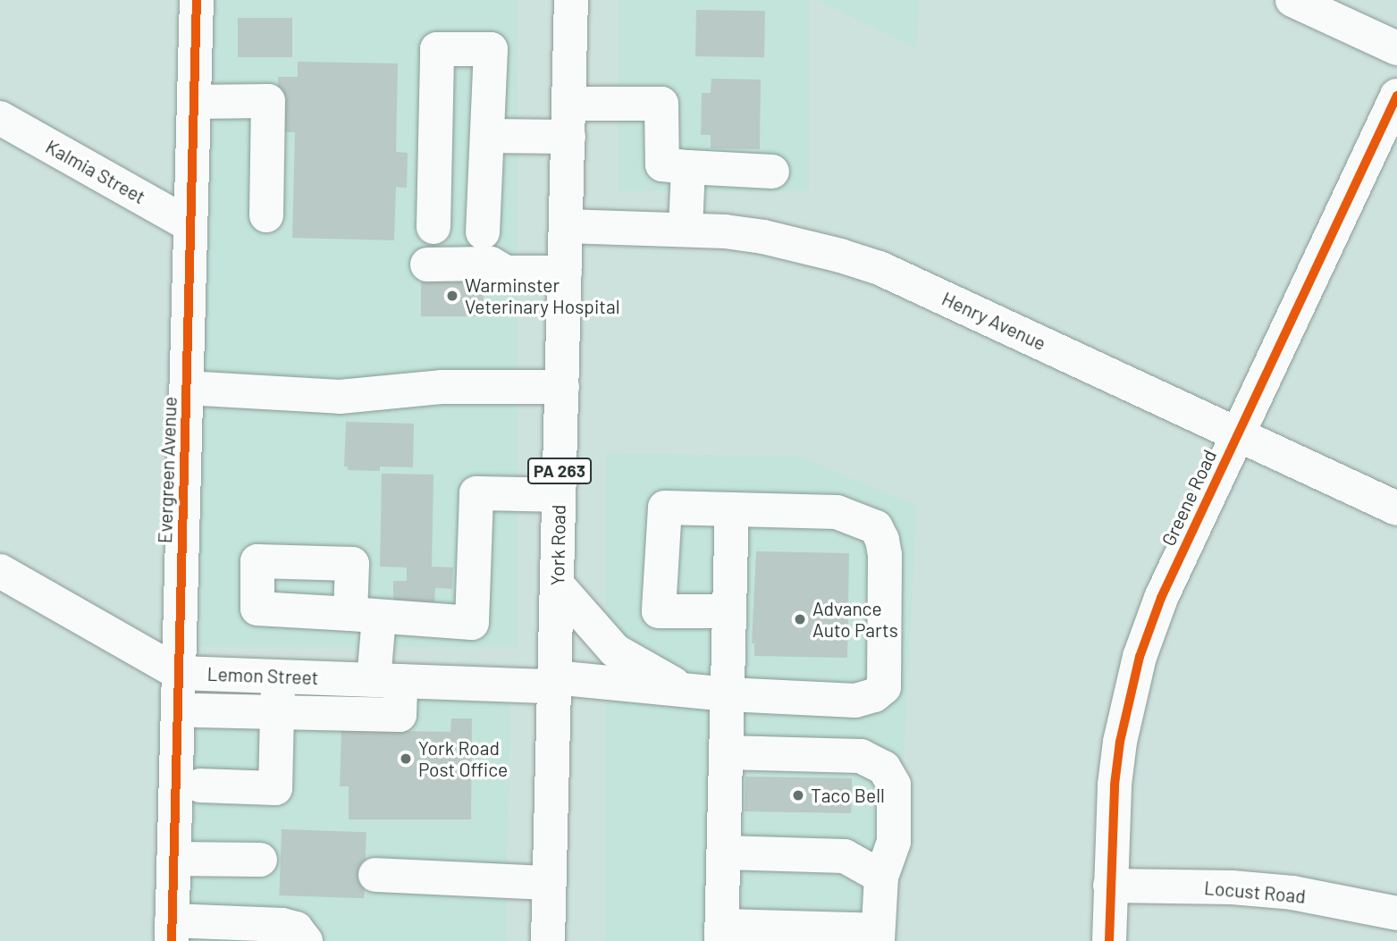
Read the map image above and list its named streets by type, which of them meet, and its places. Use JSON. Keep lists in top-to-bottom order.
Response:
{
  "streets": {
    "main road": [
      "Kalmia Street",
      "Henry Avenue",
      "Evergreen Avenue",
      "PA 263",
      "Greene Road",
      "York Road",
      "Lemon Street",
      "Locust Road"
    ]
  },
  "crossings": [
    ["Kalmia Street", "Evergreen Avenue"],
    ["Henry Avenue", "Greene Road"],
    ["Henry Avenue", "York Road"],
    ["Evergreen Avenue", "Lemon Street"],
    ["Greene Road", "Locust Road"],
    ["York Road", "Lemon Street"]
  ],
  "places": [
    "Warminster Veterinary Hospital",
    "Advance Auto Parts",
    "York Road Post Office",
    "Taco Bell"
  ]
}
